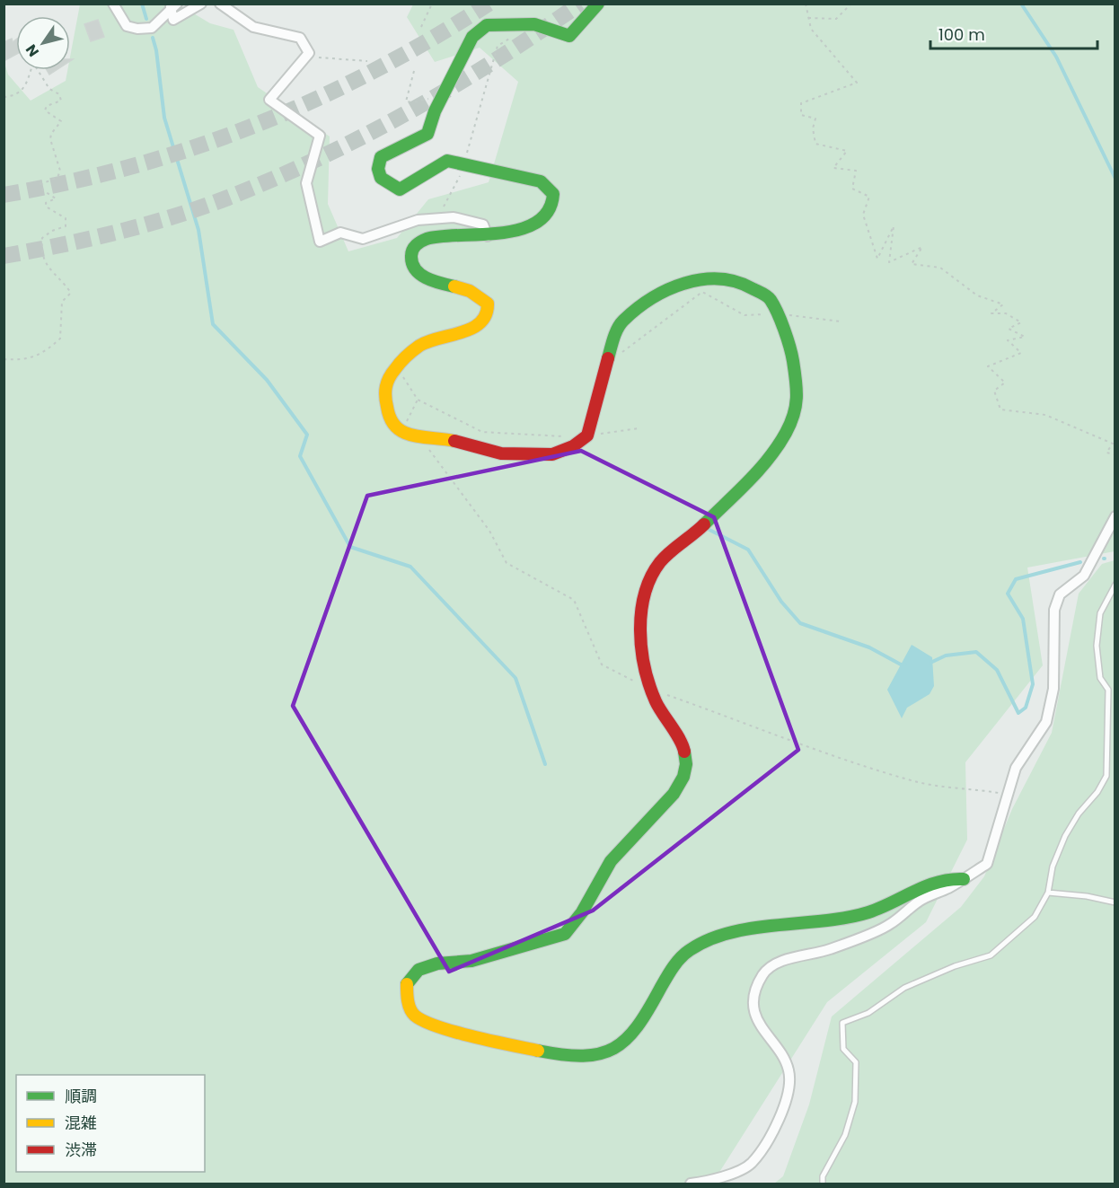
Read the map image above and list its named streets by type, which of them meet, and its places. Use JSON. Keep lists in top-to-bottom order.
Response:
{
  "legend": ["順調", "混雑", "渋滞"],
  "scale_bar": "100 m",
  "north": "bottom left"
}
